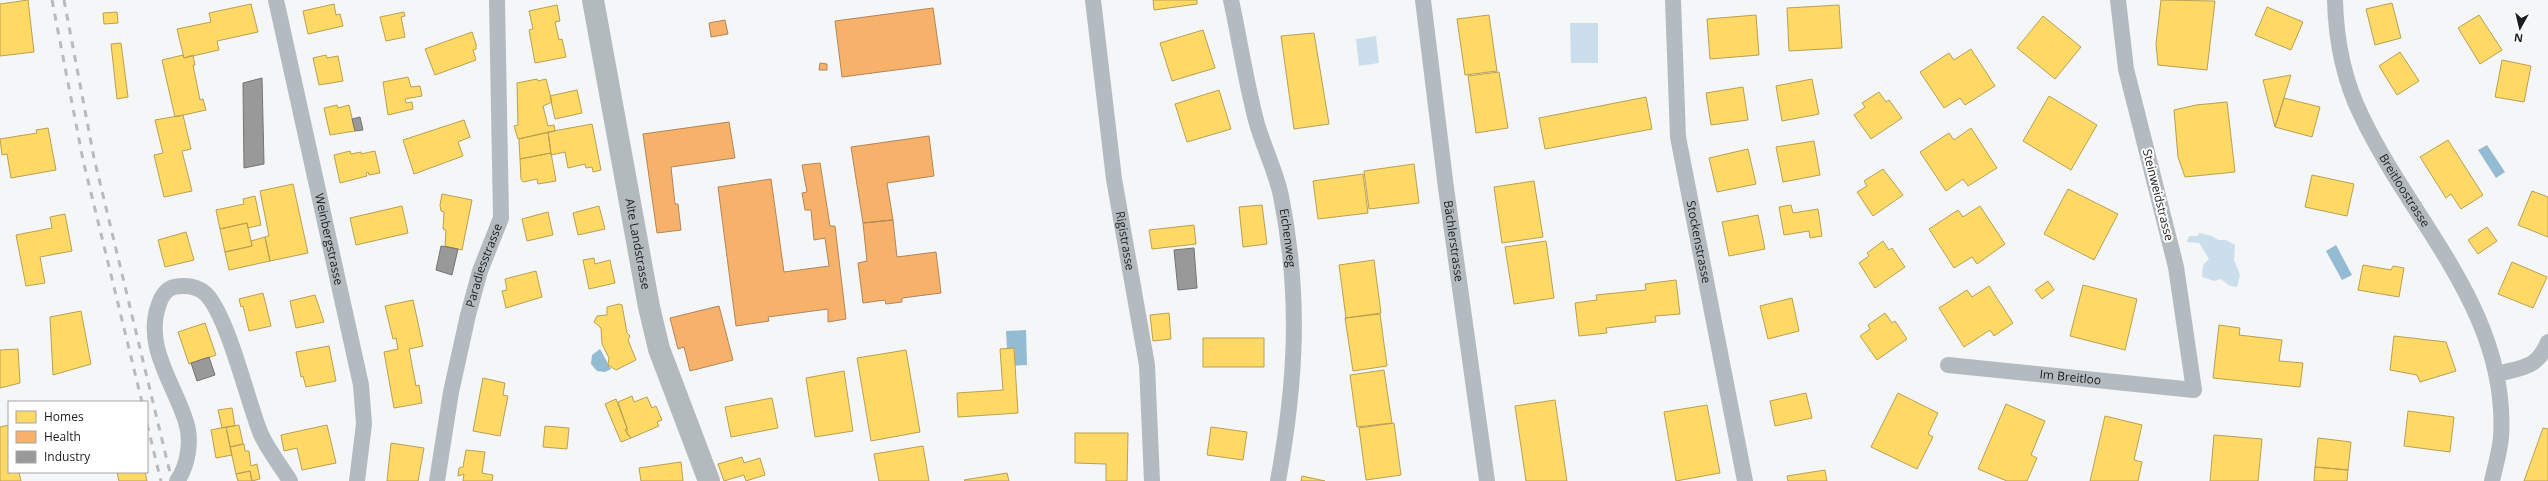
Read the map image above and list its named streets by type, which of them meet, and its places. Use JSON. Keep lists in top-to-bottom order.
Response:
{
  "streets": {
    "street": [
      "Breitloostrasse",
      "Steinweidstrasse",
      "Eichenweg",
      "Weinbergstrasse",
      "Rigistrasse",
      "Bächlerstrasse",
      "Stockenstrasse",
      "Alte Landstrasse",
      "Paradiesstrasse",
      "Im Breitloo"
    ]
  },
  "crossings": [
    ["Steinweidstrasse", "Im Breitloo"]
  ],
  "legend": ["Homes", "Health", "Industry"],
  "north": "bottom"
}
